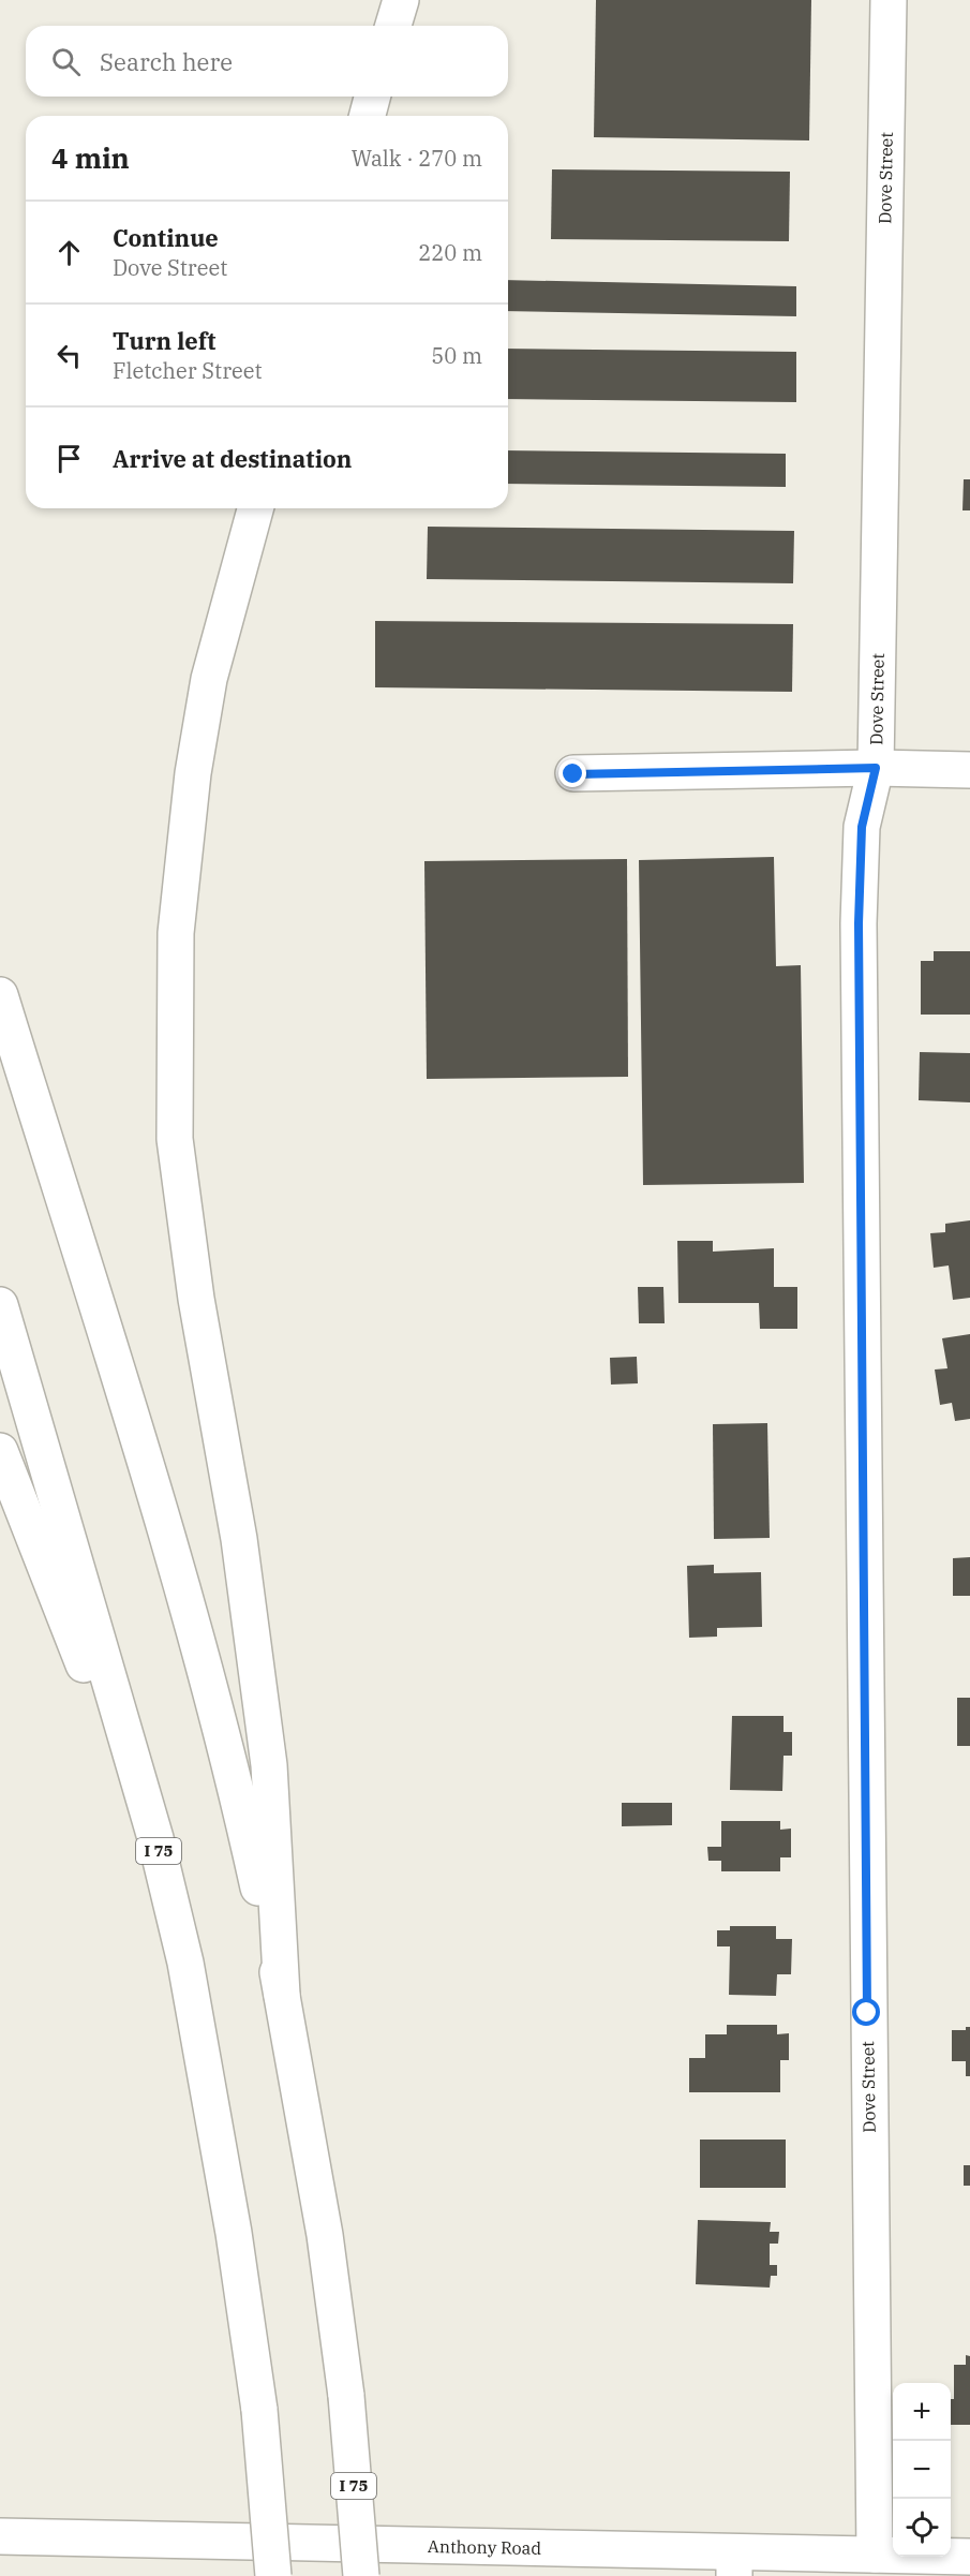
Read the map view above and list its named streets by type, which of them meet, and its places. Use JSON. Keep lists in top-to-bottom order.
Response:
{
  "streets": {
    "main road": ["Dove Street", "I 75", "Anthony Road"]
  },
  "crossings": [
    ["Dove Street", "Anthony Road"]
  ],
  "page": {
    "search": "Search here",
    "heading": ["4 min", "Walk · 270 m"],
    "list": [
      ["Continue", "Dove Street", "220 m"],
      ["Turn left", "Fletcher Street", "50 m"],
      "Arrive at destination"
    ],
    "map_buttons": ["+", "−"]
  }
}
